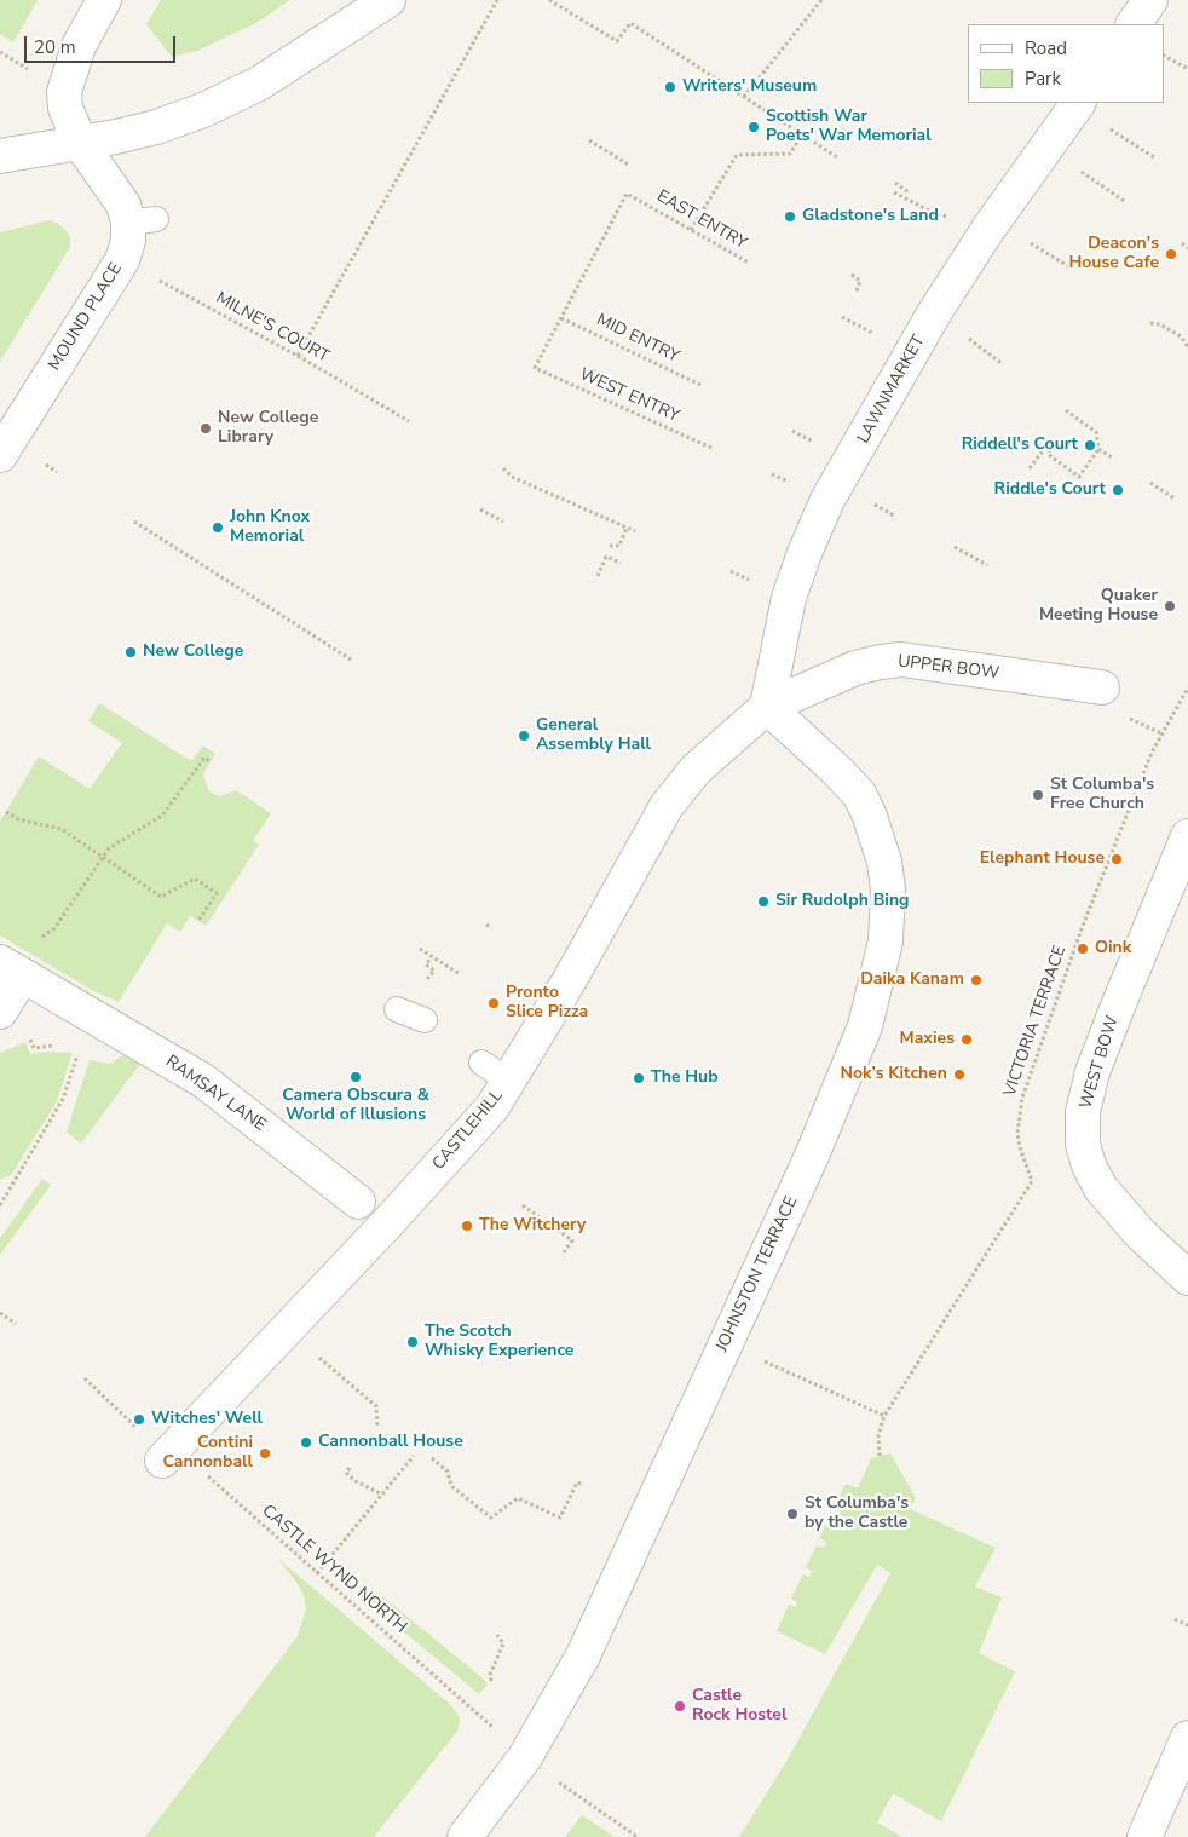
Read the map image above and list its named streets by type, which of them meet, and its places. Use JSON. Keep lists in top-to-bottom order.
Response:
{
  "streets": {
    "street": [
      "MOUND PLACE",
      "LAWNMARKET",
      "UPPER BOW",
      "WEST BOW",
      "RAMSAY LANE",
      "CASTLEHILL",
      "JOHNSTON TERRACE"
    ],
    "path": [
      "EAST ENTRY",
      "MILNE'S COURT",
      "MID ENTRY",
      "WEST ENTRY",
      "VICTORIA TERRACE",
      "CASTLE WYND NORTH"
    ]
  },
  "crossings": [
    ["EAST ENTRY", "MID ENTRY"],
    ["EAST ENTRY", "WEST ENTRY"],
    ["MOUND PLACE", "MILNE'S COURT"],
    ["MID ENTRY", "WEST ENTRY"],
    ["LAWNMARKET", "UPPER BOW"],
    ["LAWNMARKET", "CASTLEHILL"],
    ["LAWNMARKET", "JOHNSTON TERRACE"],
    ["UPPER BOW", "CASTLEHILL"],
    ["UPPER BOW", "JOHNSTON TERRACE"],
    ["RAMSAY LANE", "CASTLEHILL"],
    ["CASTLEHILL", "JOHNSTON TERRACE"],
    ["CASTLEHILL", "CASTLE WYND NORTH"]
  ],
  "places": [
    "Writers' Museum",
    "Scottish War Poets' War Memorial",
    "Gladstone's Land",
    "Deacon's House Cafe",
    "New College Library",
    "Riddell's Court",
    "Riddle's Court",
    "John Knox Memorial",
    "Quaker Meeting House",
    "New College",
    "General Assembly Hall",
    "St Columba's Free Church",
    "Elephant House",
    "Sir Rudolph Bing",
    "Oink",
    "Daika Kanam",
    "Pronto Slice Pizza",
    "Maxies",
    "Nok’s Kitchen",
    "Camera Obscura & World of Illusions",
    "The Hub",
    "The Witchery",
    "The Scotch Whisky Experience",
    "Witches' Well",
    "Cannonball House",
    "Contini Cannonball",
    "St Columba's by the Castle",
    "Castle Rock Hostel"
  ],
  "legend": ["Road", "Park"],
  "scale_bar": "20 m"
}
